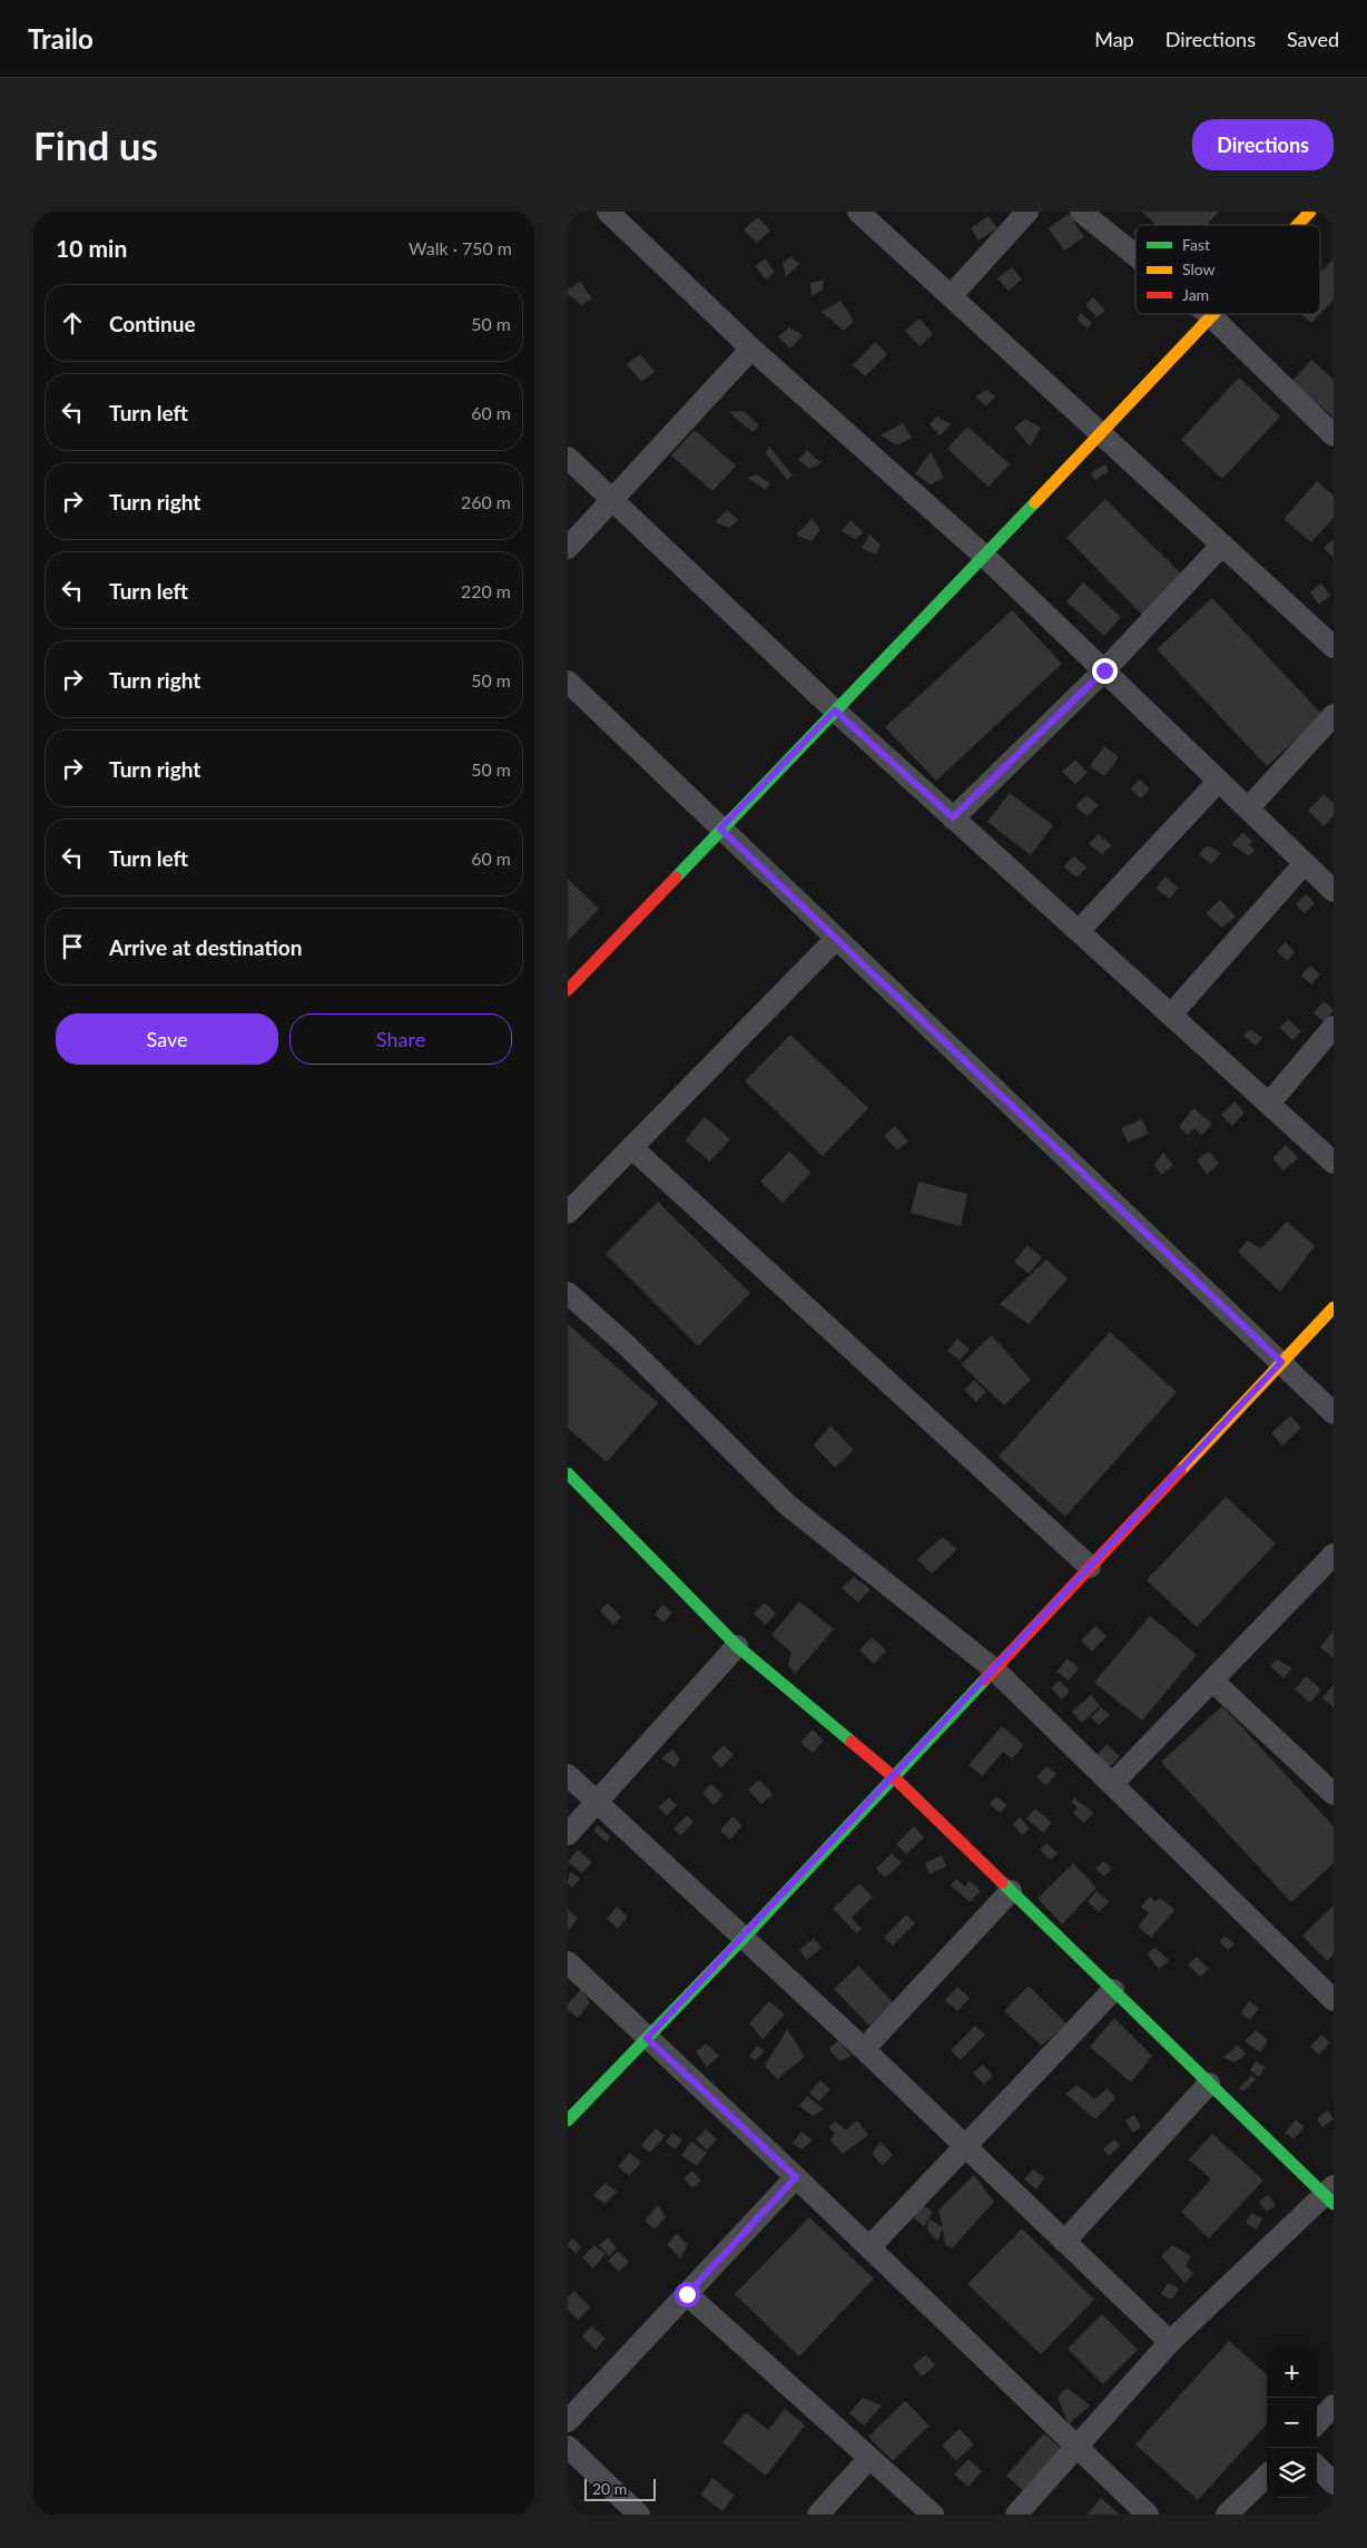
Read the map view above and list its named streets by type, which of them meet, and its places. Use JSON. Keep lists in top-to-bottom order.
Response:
{
  "legend": ["Fast", "Slow", "Jam"],
  "scale_bar": "20 m",
  "page": {
    "header": "Trailo",
    "nav": ["Map", "Directions", "Saved"],
    "buttons": [
      "Directions",
      ["Save", "Share"]
    ],
    "title": "Find us",
    "heading": ["10 min", "Walk · 750 m"],
    "list": [
      ["Continue", "50 m"],
      ["Turn left", "60 m"],
      ["Turn right", "260 m"],
      ["Turn left", "220 m"],
      ["Turn right", "50 m"],
      ["Turn right", "50 m"],
      ["Turn left", "60 m"],
      "Arrive at destination"
    ],
    "map_buttons": ["+", "−"],
    "scale": "20 m"
  }
}
